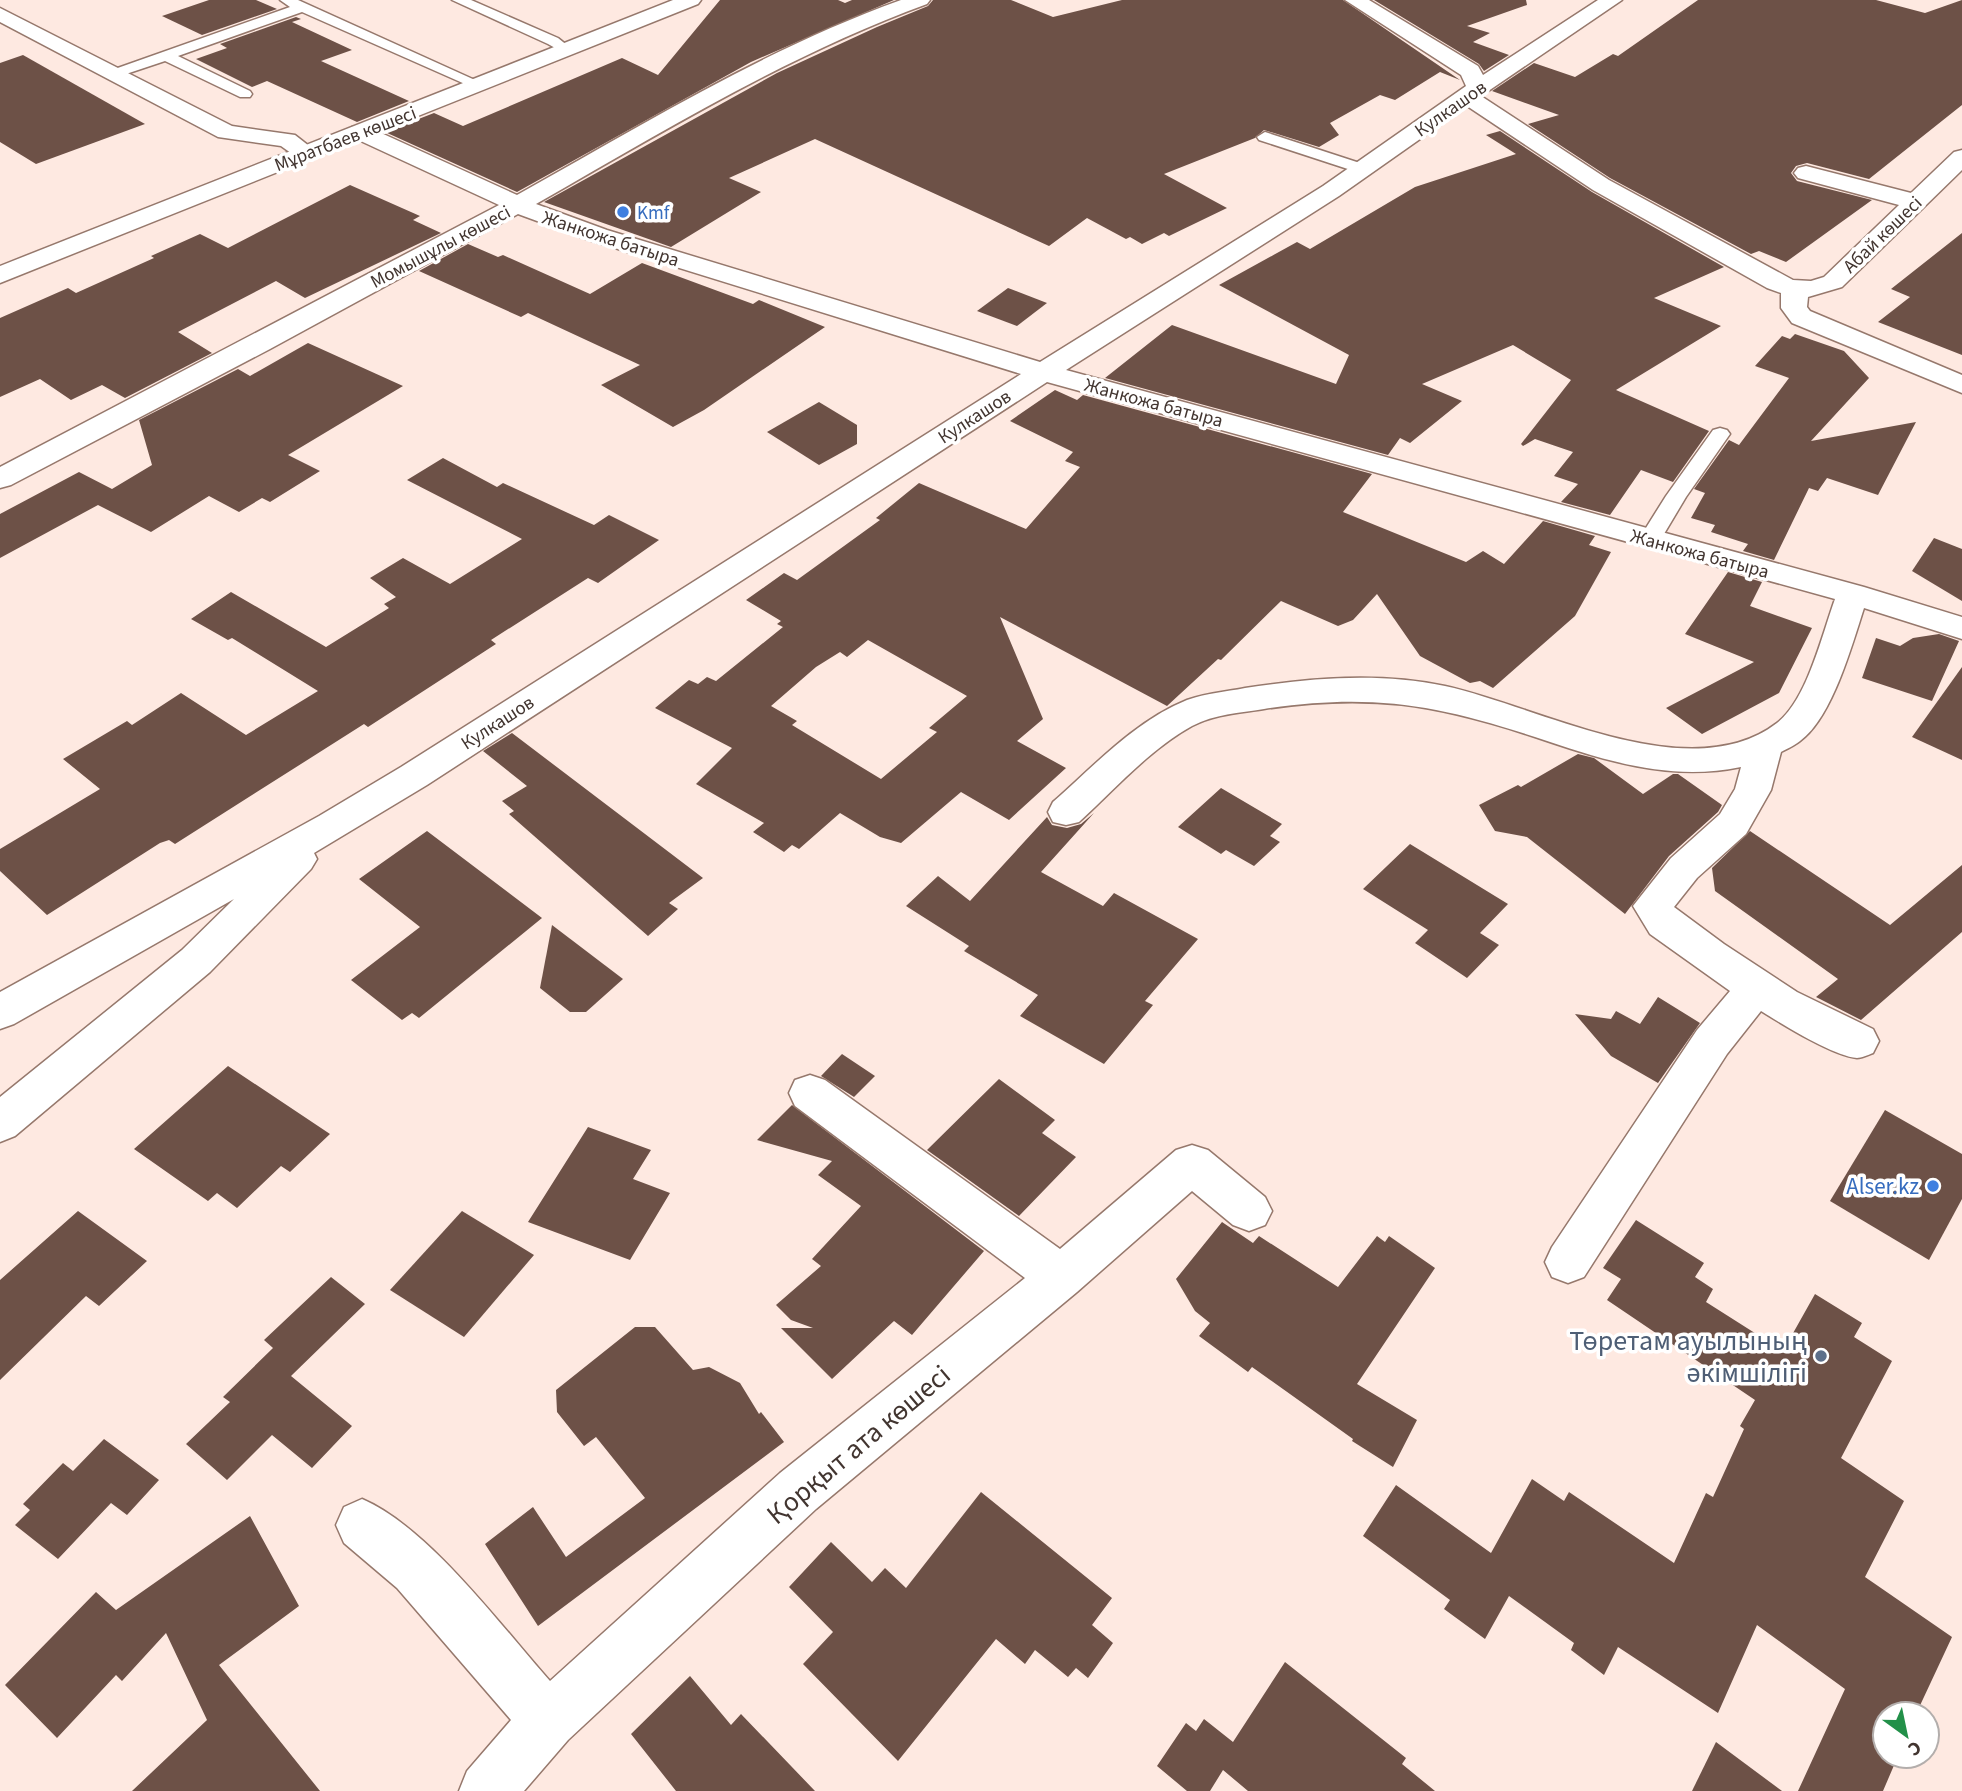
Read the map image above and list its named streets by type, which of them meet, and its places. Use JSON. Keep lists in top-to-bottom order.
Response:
{
  "streets": {
    "street": [
      "Кулкашов",
      "Мұратбаев көшесі",
      "Абай көшесі",
      "Жанкожа батыра",
      "Момышұлы көшесі",
      "Қорқыт ата көшесі"
    ]
  },
  "crossings": [
    ["Кулкашов", "Жанкожа батыра"],
    ["Мұратбаев көшесі", "Жанкожа батыра"],
    ["Жанкожа батыра", "Момышұлы көшесі"]
  ],
  "places": ["Kmf", "Alser.kz", "Төретам ауылының әкімшілігі"],
  "north": "bottom right"
}
